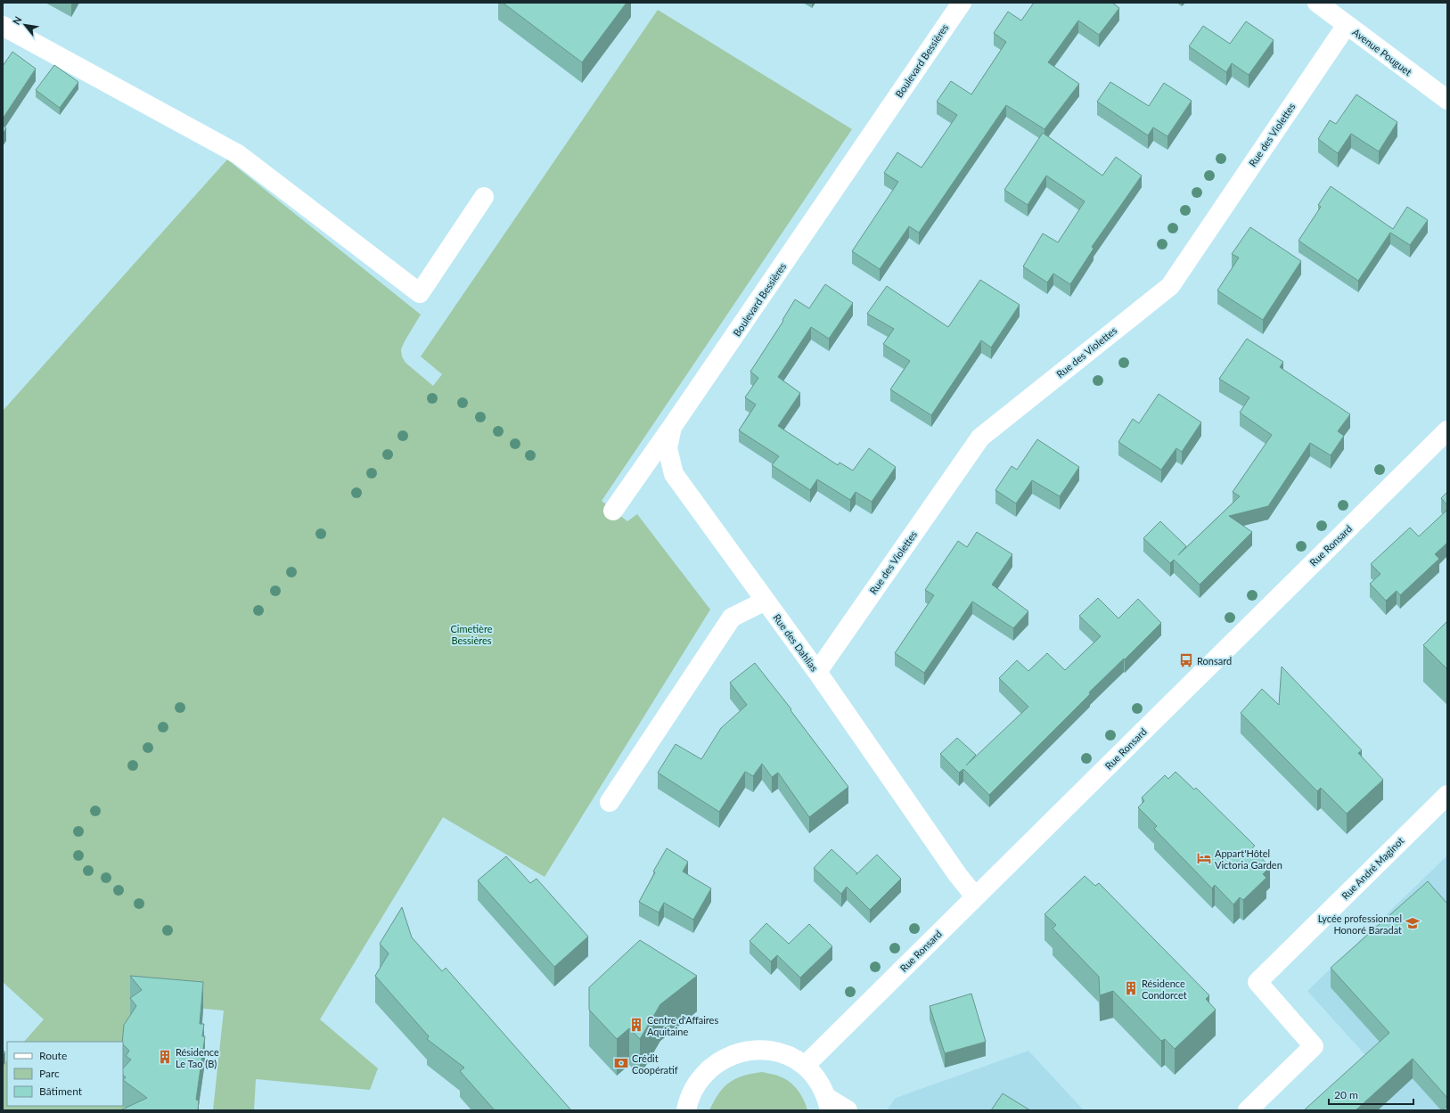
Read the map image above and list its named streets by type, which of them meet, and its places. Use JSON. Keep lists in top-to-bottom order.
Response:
{
  "streets": {
    "street": [
      "Avenue Pouguet",
      "Boulevard Bessières",
      "Rue des Violettes",
      "Rue Ronsard",
      "Rue des Dahlias",
      "Rue André Maginot"
    ]
  },
  "crossings": [
    ["Avenue Pouguet", "Rue des Violettes"],
    ["Boulevard Bessières", "Rue des Dahlias"],
    ["Rue des Violettes", "Rue des Dahlias"],
    ["Rue Ronsard", "Rue des Dahlias"]
  ],
  "parks": ["Cimetière Bessières"],
  "places": {
    "bus stop": ["Ronsard"],
    "hotel": ["Appart'Hôtel Victoria Garden"],
    "school or university": ["Lycée professionnel Honoré Baradat"],
    "building": ["Résidence Condorcet", "Centre d'Affaires Aquitaine", "Résidence Le Tao (B)"],
    "bank": ["Crédit Coopératif"]
  },
  "legend": ["Route", "Parc", "Bâtiment"],
  "scale_bar": "20 m",
  "north": "top left"
}
